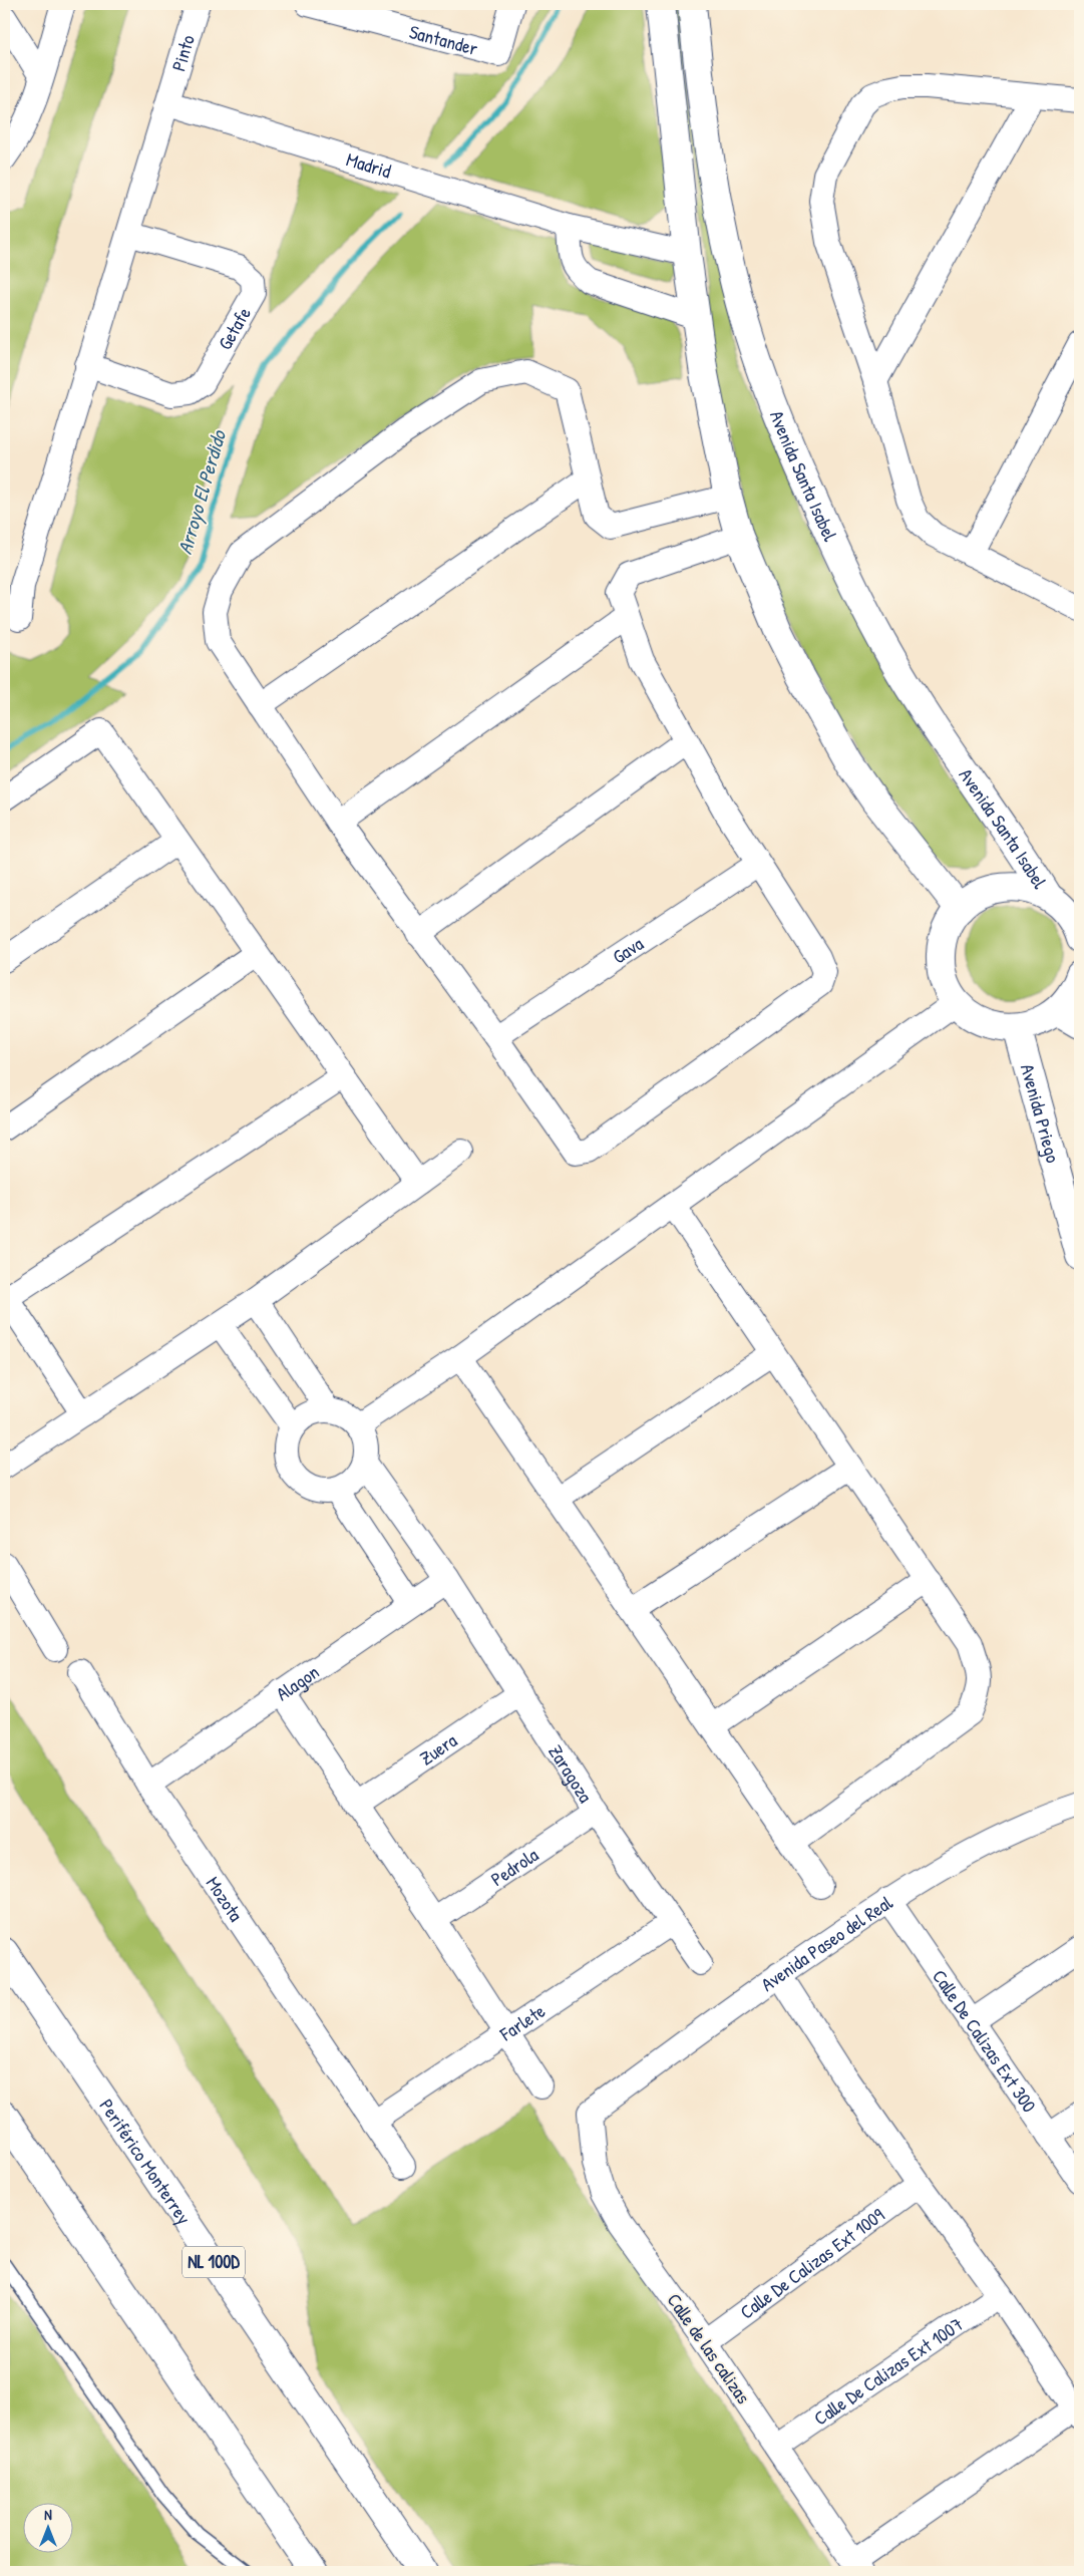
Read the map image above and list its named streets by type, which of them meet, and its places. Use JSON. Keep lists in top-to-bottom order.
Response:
{
  "streets": {
    "main road": [
      "Avenida Santa Isabel",
      "Avenida Priego",
      "Periférico Monterrey",
      "NL 100D"
    ],
    "street": [
      "Santander",
      "Pinto",
      "Madrid",
      "Getafe",
      "Gava",
      "Alagon",
      "Zuera",
      "Zaragoza",
      "Pedrola",
      "Mozota",
      "Avenida Paseo del Real",
      "Farlete",
      "Calle De Calizas Ext 300",
      "Calle De Calizas Ext 1009",
      "Calle de las calizas",
      "Calle De Calizas Ext 1007"
    ]
  },
  "crossings": [
    ["Pinto", "Madrid"],
    ["Pinto", "Getafe"],
    ["Alagon", "Zaragoza"],
    ["Alagon", "Mozota"],
    ["Zuera", "Zaragoza"],
    ["Zaragoza", "Pedrola"],
    ["Zaragoza", "Farlete"],
    ["Mozota", "Farlete"],
    ["Avenida Paseo del Real", "Calle De Calizas Ext 300"],
    ["Avenida Paseo del Real", "Calle de las calizas"],
    ["Calle De Calizas Ext 1009", "Calle de las calizas"],
    ["Calle de las calizas", "Calle De Calizas Ext 1007"]
  ],
  "water": ["Arroyo El Perdido"],
  "north": "top"
}
